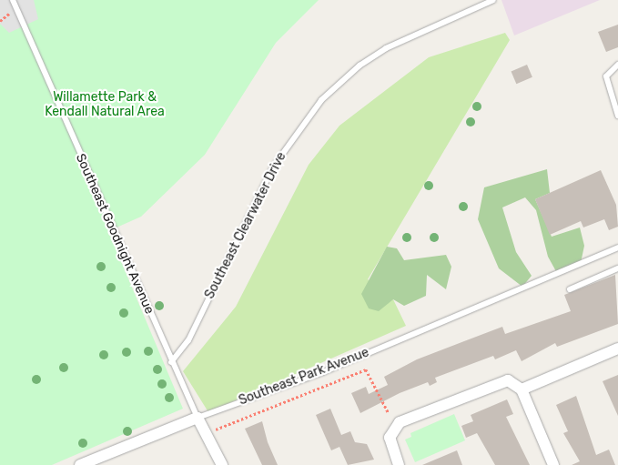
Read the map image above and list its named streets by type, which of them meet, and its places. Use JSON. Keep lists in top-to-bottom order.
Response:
{
  "streets": {
    "street": ["Southeast Goodnight Avenue"],
    "lane": ["Southeast Clearwater Drive", "Southeast Park Avenue"]
  },
  "crossings": [
    ["Southeast Clearwater Drive", "Southeast Goodnight Avenue"],
    ["Southeast Goodnight Avenue", "Southeast Park Avenue"]
  ],
  "parks": ["Willamette Park & Kendall Natural Area"]
}
